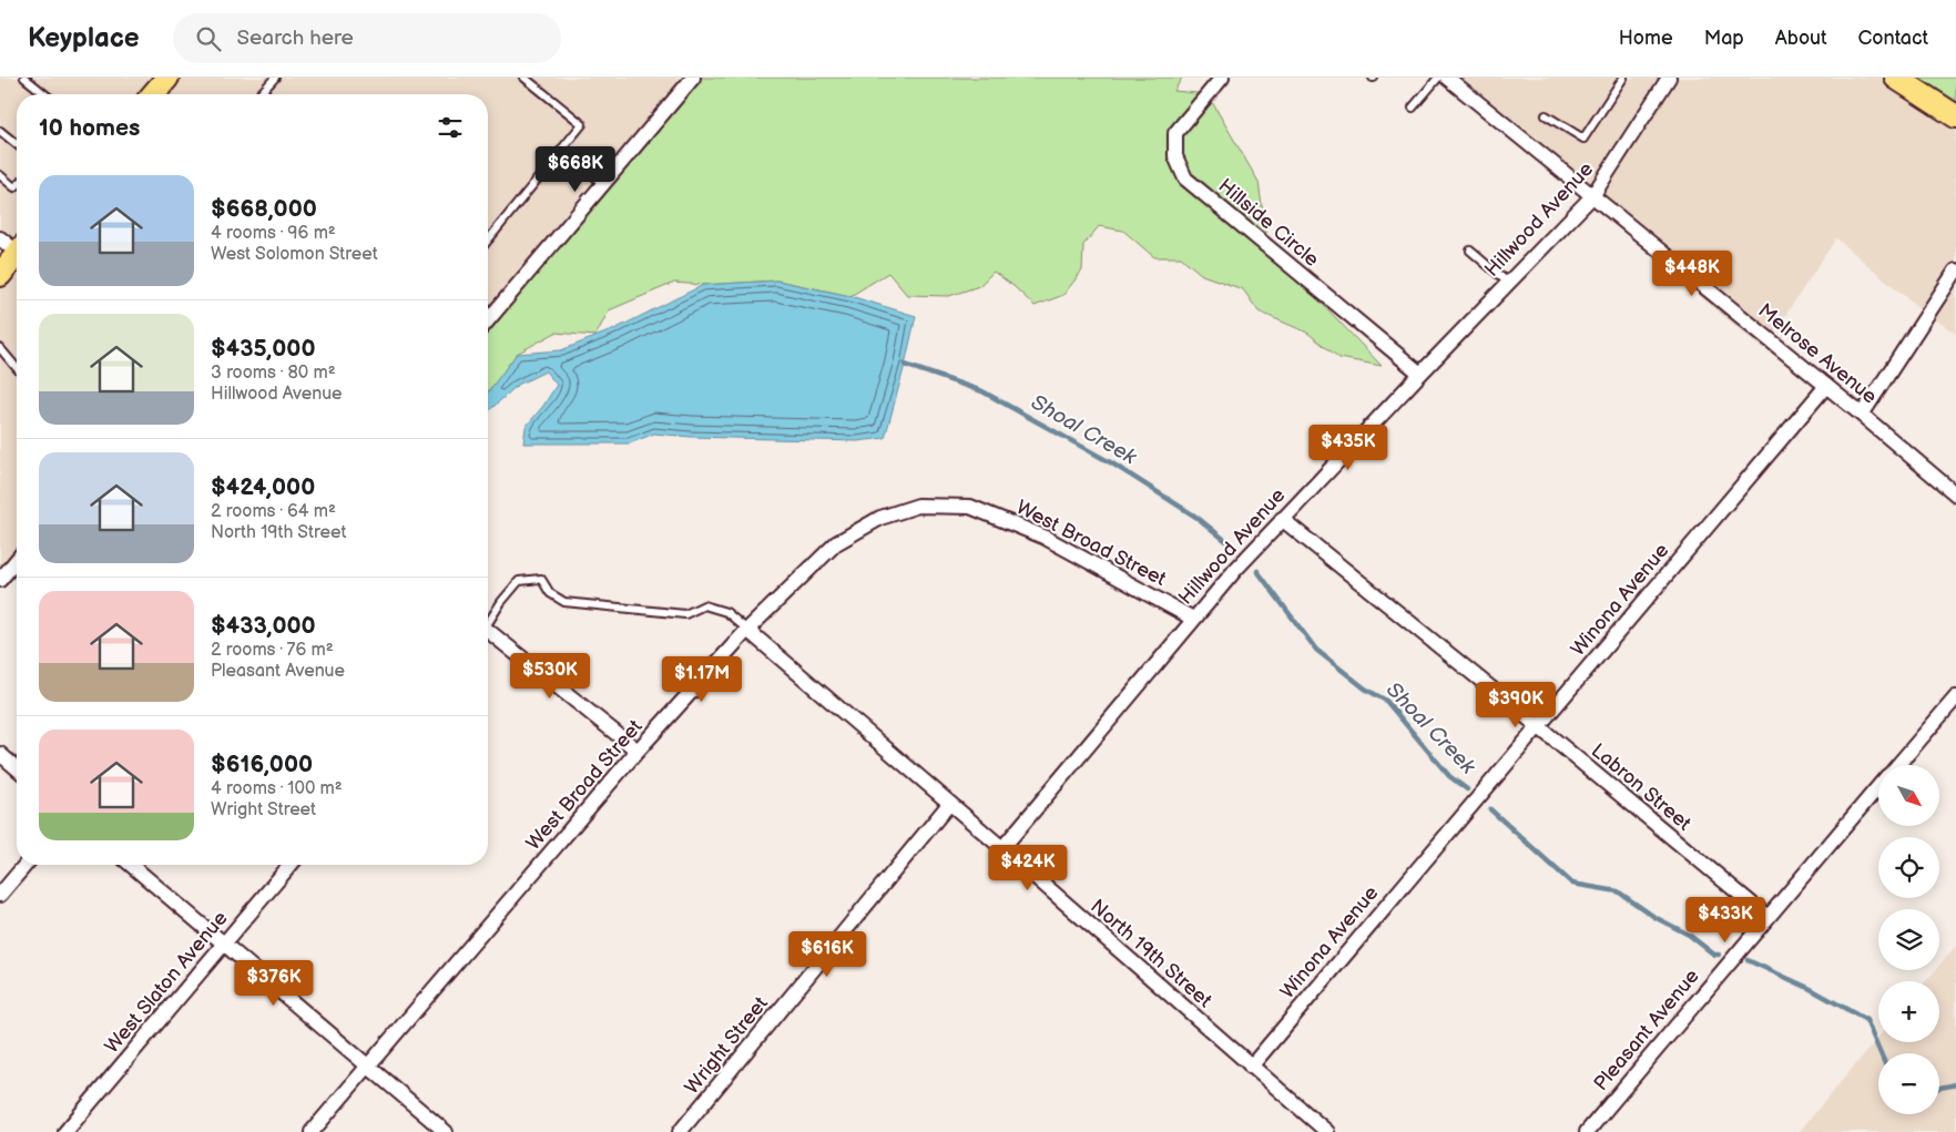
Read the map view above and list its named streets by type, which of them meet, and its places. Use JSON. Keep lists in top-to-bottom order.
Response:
{
  "streets": {
    "street": [
      "Hillwood Avenue",
      "Hillside Circle",
      "Melrose Avenue",
      "West Broad Street",
      "Winona Avenue",
      "Labron Street",
      "North 19th Street",
      "West Slaton Avenue",
      "Pleasant Avenue",
      "Wright Street"
    ]
  },
  "crossings": [
    ["Hillwood Avenue", "Hillside Circle"],
    ["Hillwood Avenue", "Melrose Avenue"],
    ["Hillwood Avenue", "West Broad Street"],
    ["Hillwood Avenue", "Labron Street"],
    ["Hillwood Avenue", "North 19th Street"],
    ["Melrose Avenue", "Winona Avenue"],
    ["West Broad Street", "North 19th Street"],
    ["Winona Avenue", "Labron Street"],
    ["Winona Avenue", "North 19th Street"],
    ["Labron Street", "Pleasant Avenue"],
    ["North 19th Street", "Wright Street"]
  ],
  "water": ["Shoal Creek"],
  "north": "bottom right",
  "page": {
    "header": "Keyplace",
    "search": "Search here",
    "nav": [
      "Home",
      "Map",
      "About",
      "Contact"
    ],
    "heading": "10 homes",
    "price": [
      "$668K",
      "$448K",
      "$435K",
      "$530K",
      "$1.17M",
      "$390K",
      "$424K",
      "$433K",
      "$616K",
      "$376K"
    ],
    "list": [
      {
        "name": "$668,000",
        "note": "4 rooms · 96 m² · West Solomon Street"
      },
      {
        "name": "$435,000",
        "note": "3 rooms · 80 m² · Hillwood Avenue"
      },
      {
        "name": "$424,000",
        "note": "2 rooms · 64 m² · North 19th Street"
      },
      {
        "name": "$433,000",
        "note": "2 rooms · 76 m² · Pleasant Avenue"
      },
      {
        "name": "$616,000",
        "note": "4 rooms · 100 m² · Wright Street"
      }
    ],
    "map_buttons": ["+", "−"]
  }
}
